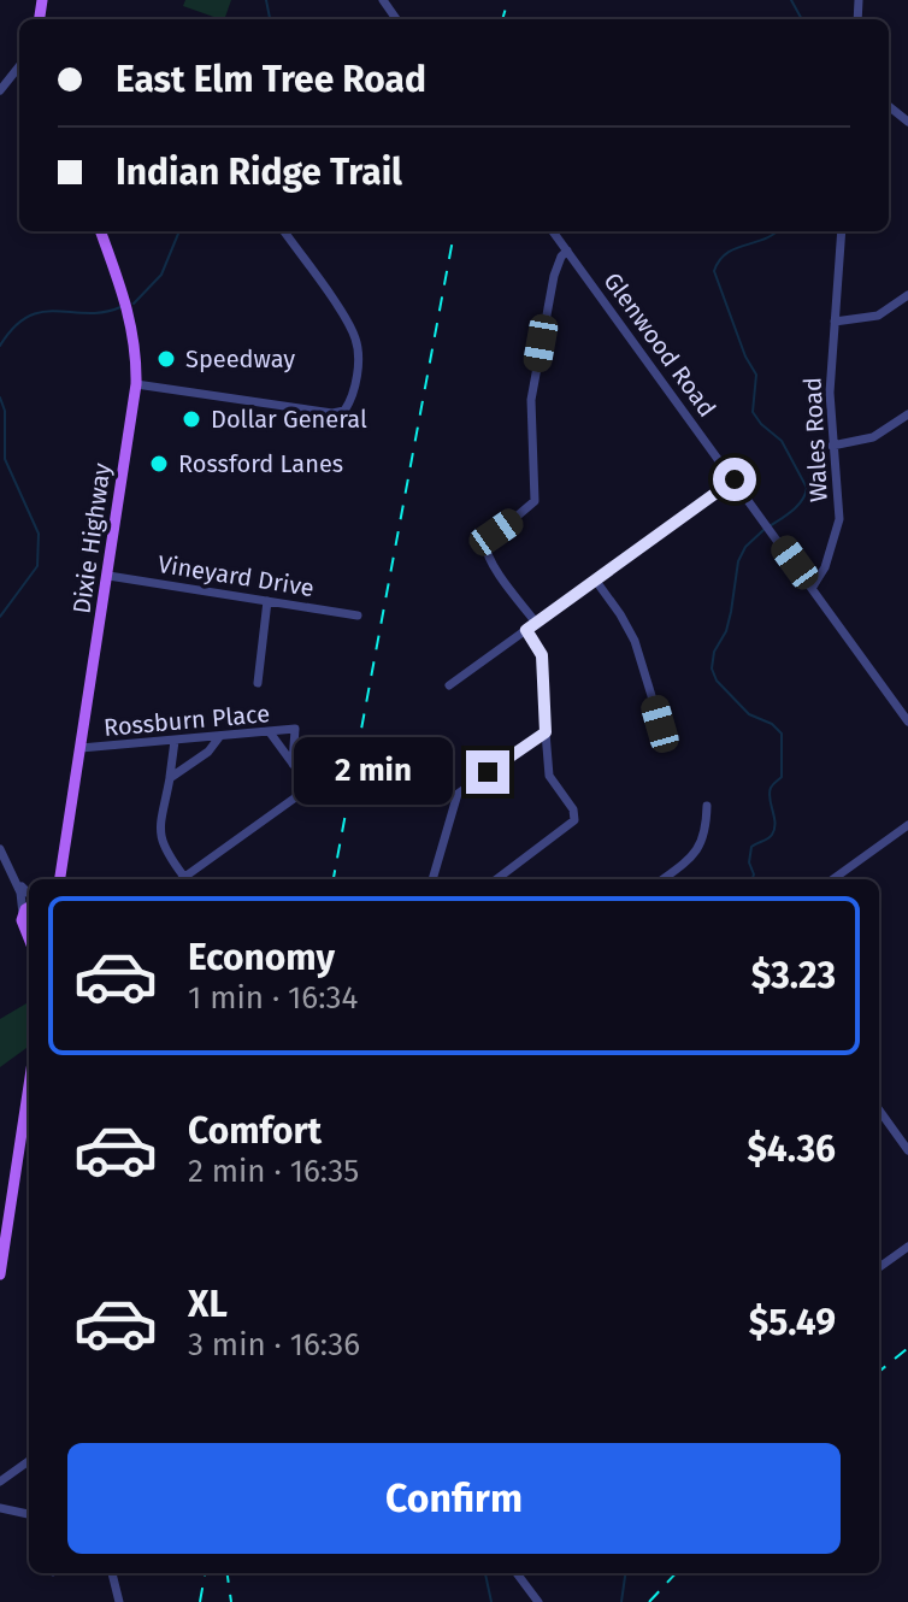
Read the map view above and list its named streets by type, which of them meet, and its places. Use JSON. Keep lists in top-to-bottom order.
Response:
{
  "streets": {
    "main road": ["Dixie Highway"],
    "street": [
      "Glenwood Road",
      "Wales Road",
      "Vineyard Drive",
      "Rossburn Place"
    ]
  },
  "crossings": [
    ["Glenwood Road", "Wales Road"],
    ["Dixie Highway", "Vineyard Drive"],
    ["Dixie Highway", "Rossburn Place"]
  ],
  "places": ["Speedway", "Dollar General", "Rossford Lanes"],
  "page": {
    "banner": ["East Elm Tree Road", "Indian Ridge Trail"],
    "bubble": "2 min",
    "list": [
      {
        "name": "Economy",
        "note": "1 min · 16:34",
        "value": "$3.23"
      },
      {
        "name": "Comfort",
        "note": "2 min · 16:35",
        "value": "$4.36"
      },
      {
        "name": "XL",
        "note": "3 min · 16:36",
        "value": "$5.49"
      }
    ],
    "buttons": "Confirm"
  }
}
